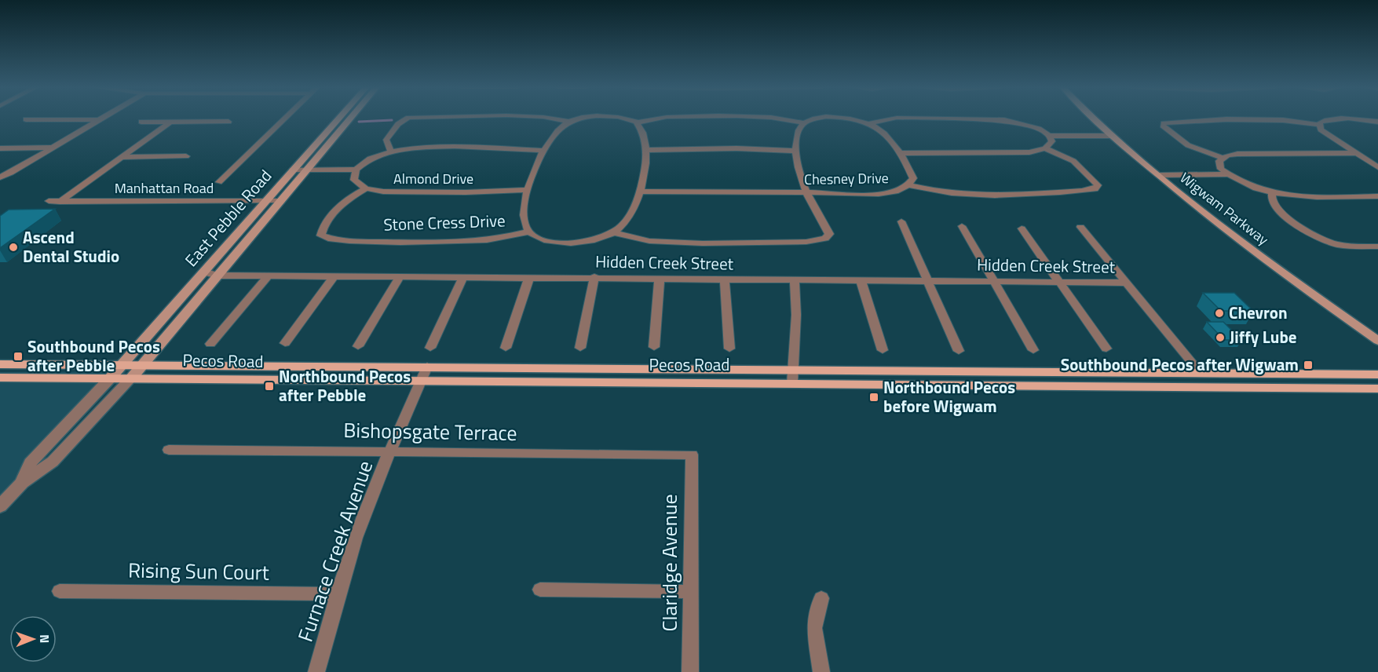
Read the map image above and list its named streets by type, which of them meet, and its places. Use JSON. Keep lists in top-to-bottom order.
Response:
{
  "streets": {
    "main road": ["Wigwam Parkway", "East Pebble Road", "Pecos Road"],
    "street": [
      "Almond Drive",
      "Chesney Drive",
      "Manhattan Road",
      "Stone Cress Drive",
      "Hidden Creek Street",
      "Bishopsgate Terrace",
      "Furnace Creek Avenue",
      "Claridge Avenue",
      "Rising Sun Court"
    ]
  },
  "crossings": [
    ["Almond Drive", "Stone Cress Drive"],
    ["Manhattan Road", "East Pebble Road"],
    ["East Pebble Road", "Hidden Creek Street"],
    ["East Pebble Road", "Pecos Road"],
    ["Pecos Road", "Furnace Creek Avenue"],
    ["Bishopsgate Terrace", "Furnace Creek Avenue"],
    ["Bishopsgate Terrace", "Claridge Avenue"],
    ["Furnace Creek Avenue", "Rising Sun Court"]
  ],
  "places": {
    "other": ["Ascend Dental Studio", "Chevron", "Jiffy Lube"],
    "transit": [
      "Southbound Pecos after Pebble",
      "Southbound Pecos after Wigwam",
      "Northbound Pecos after Pebble",
      "Northbound Pecos before Wigwam"
    ]
  },
  "north": "right"
}
